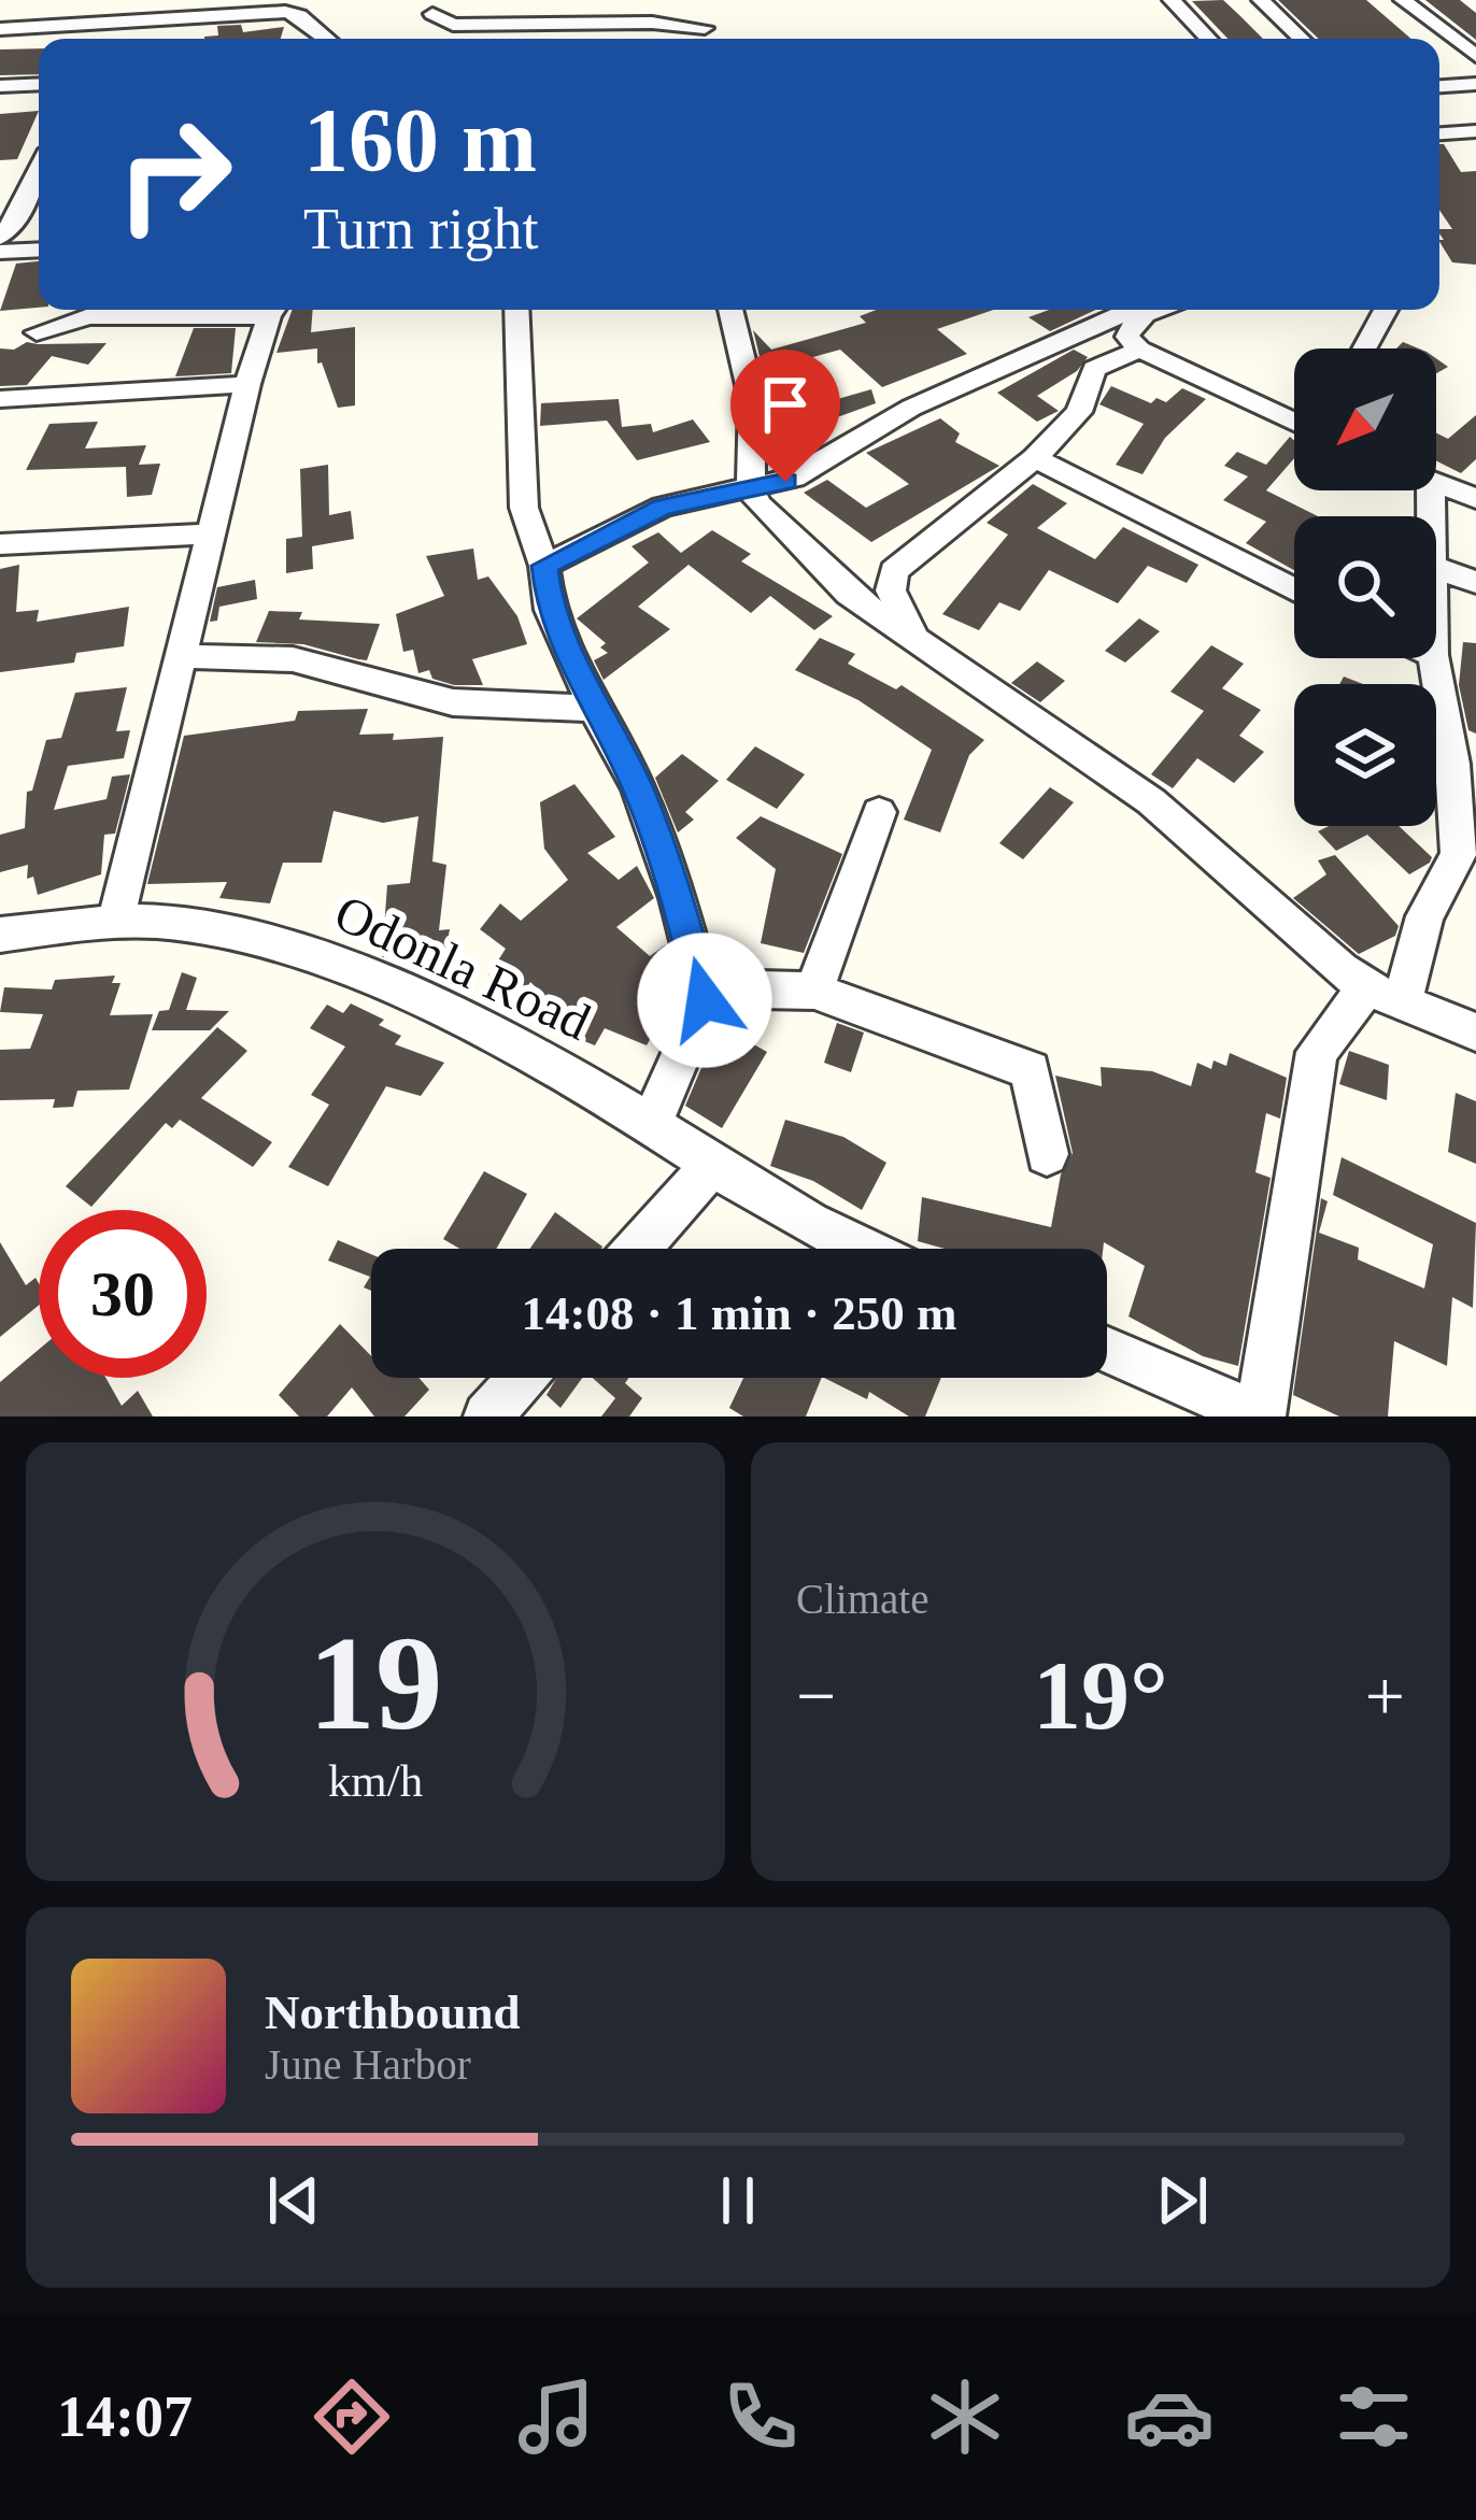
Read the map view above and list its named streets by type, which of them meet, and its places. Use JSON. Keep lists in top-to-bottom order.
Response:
{
  "streets": {
    "street": ["Odonla Road"]
  },
  "north": "bottom left",
  "page": {
    "turn": ["160 m", "Turn right"],
    "limit": "30",
    "trip": "14:08 · 1 min · 250 m",
    "tile": "Climate",
    "heat": ["−", "19°", "+"],
    "song": ["Northbound", "June Harbor"],
    "tabs": "14:07",
    "gauge": ["19", "km/h"]
  }
}
